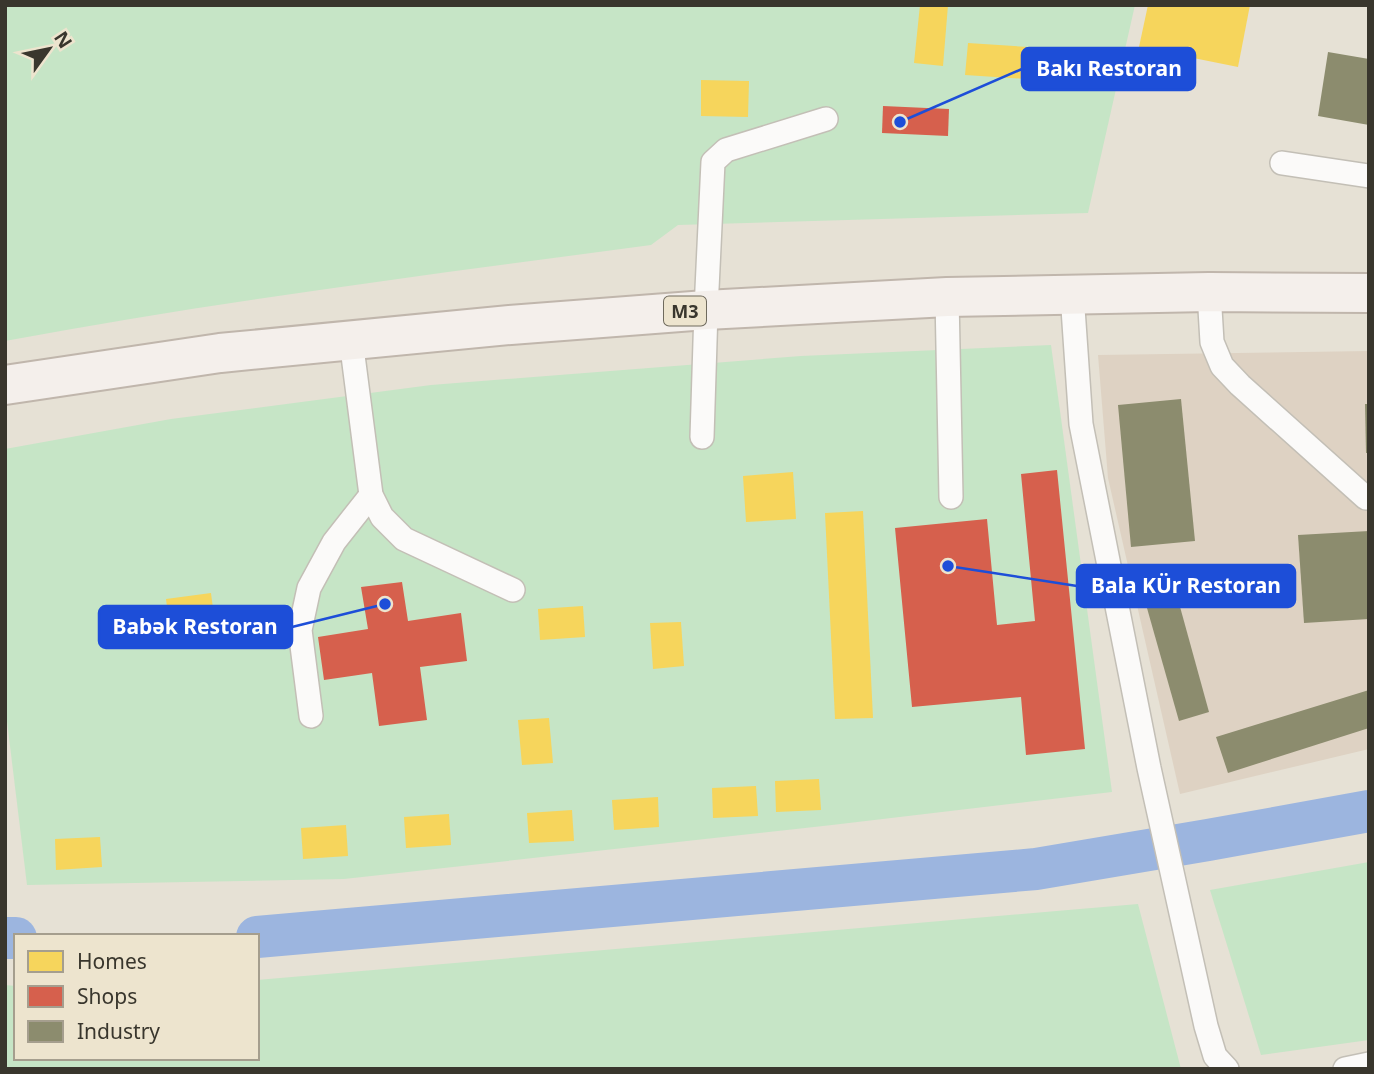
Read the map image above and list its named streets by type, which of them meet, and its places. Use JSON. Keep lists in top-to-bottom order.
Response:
{
  "streets": {
    "main road": ["M3"]
  },
  "places": ["Bakı Restoran", "Bala KÜr Restoran", "Babək Restoran"],
  "legend": ["Homes", "Shops", "Industry"],
  "north": "top right"
}
